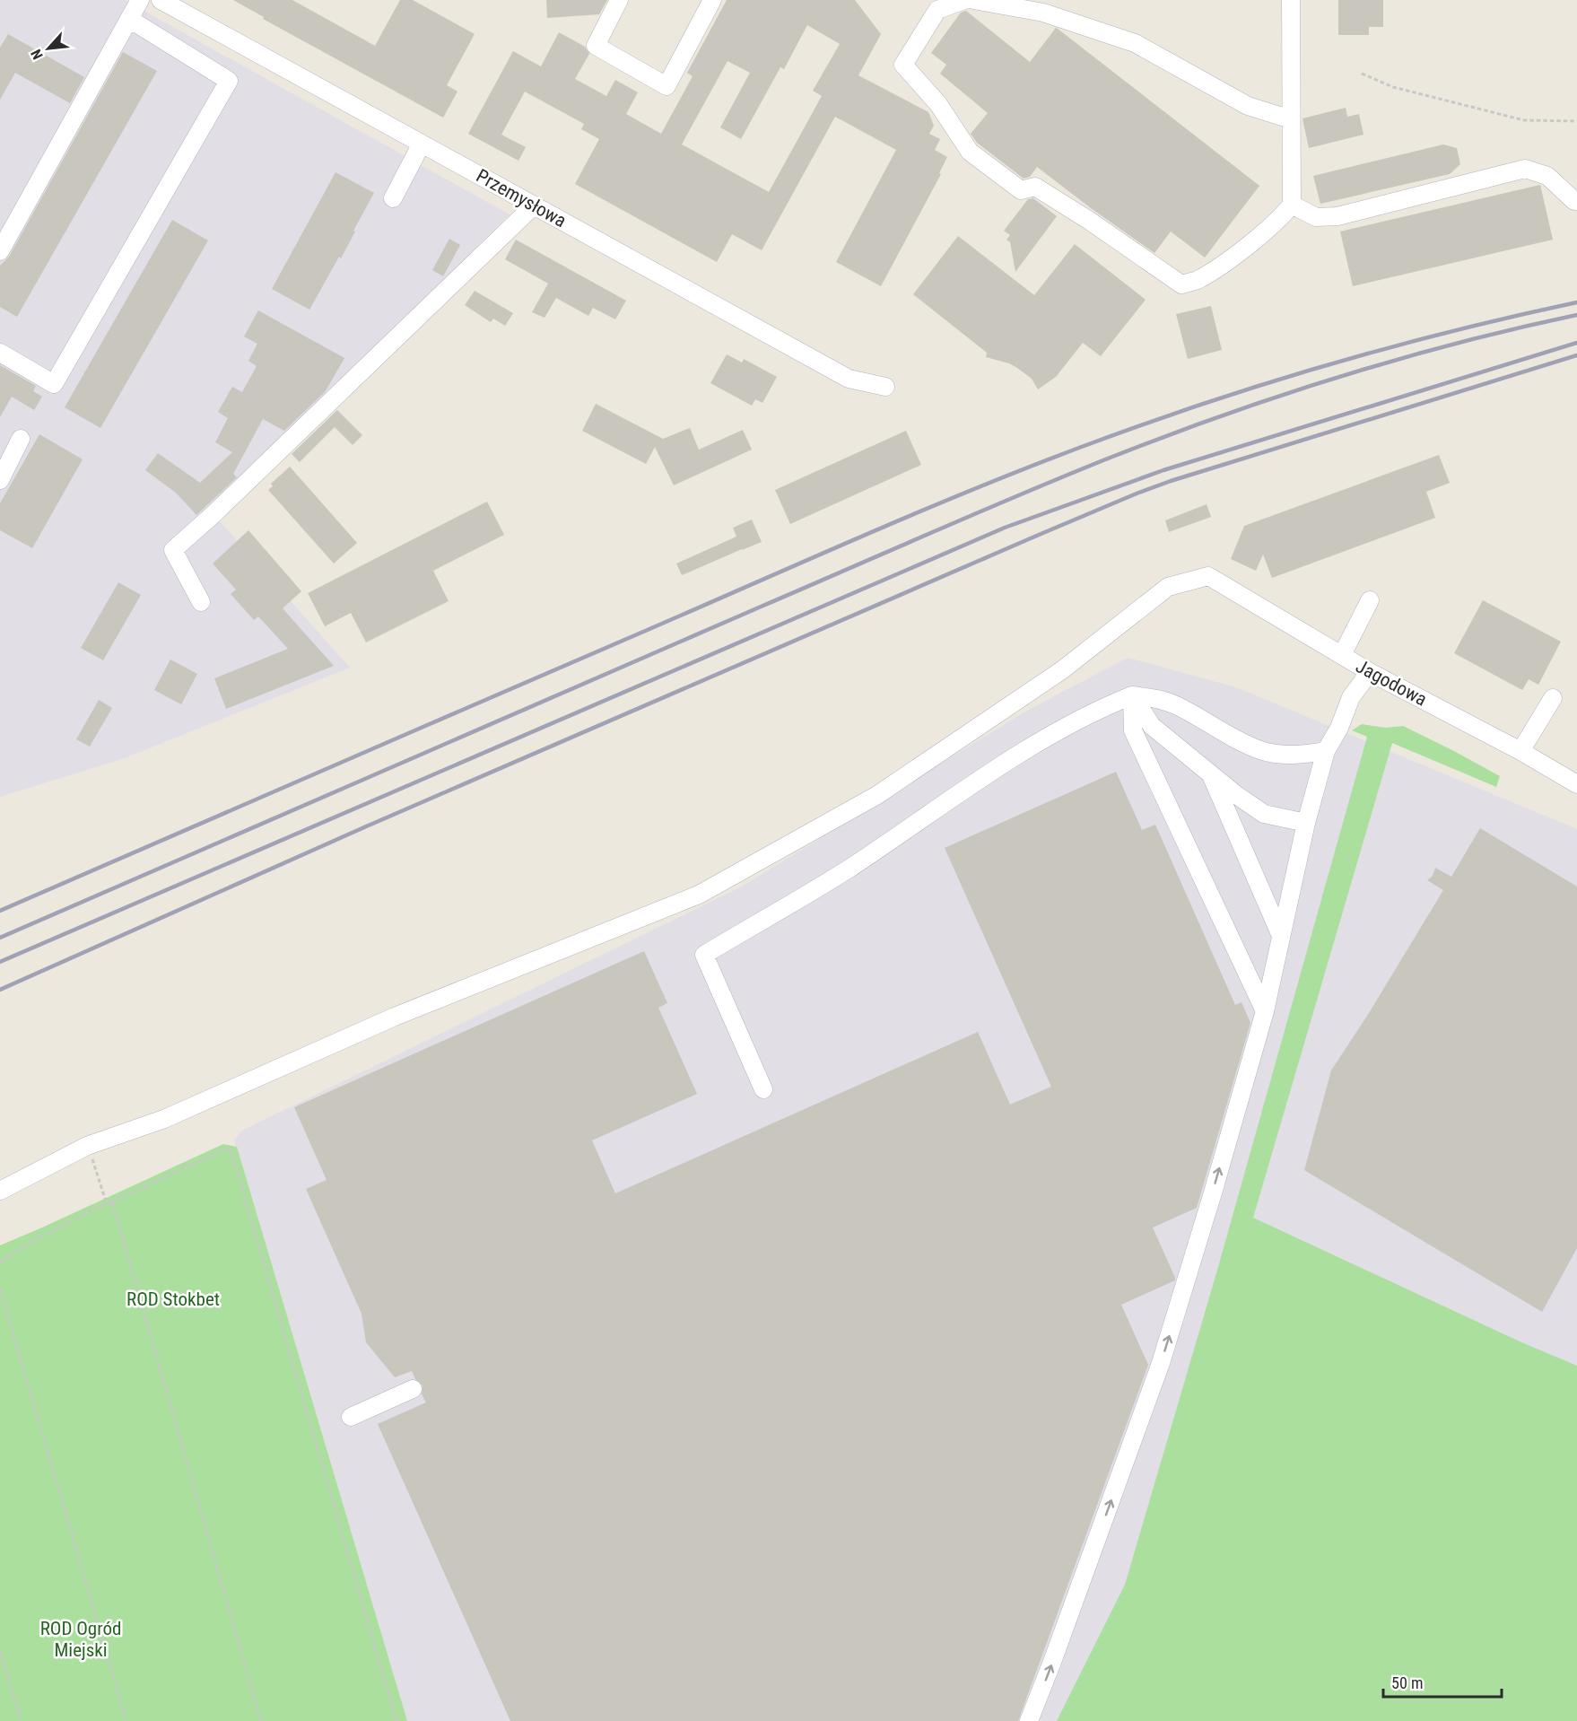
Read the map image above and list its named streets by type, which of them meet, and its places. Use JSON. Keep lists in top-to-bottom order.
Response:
{
  "streets": {
    "street": ["Przemysłowa", "Jagodowa"]
  },
  "parks": ["ROD Stokbet", "ROD Ogród Miejski"],
  "scale_bar": "50 m",
  "north": "bottom left"
}
